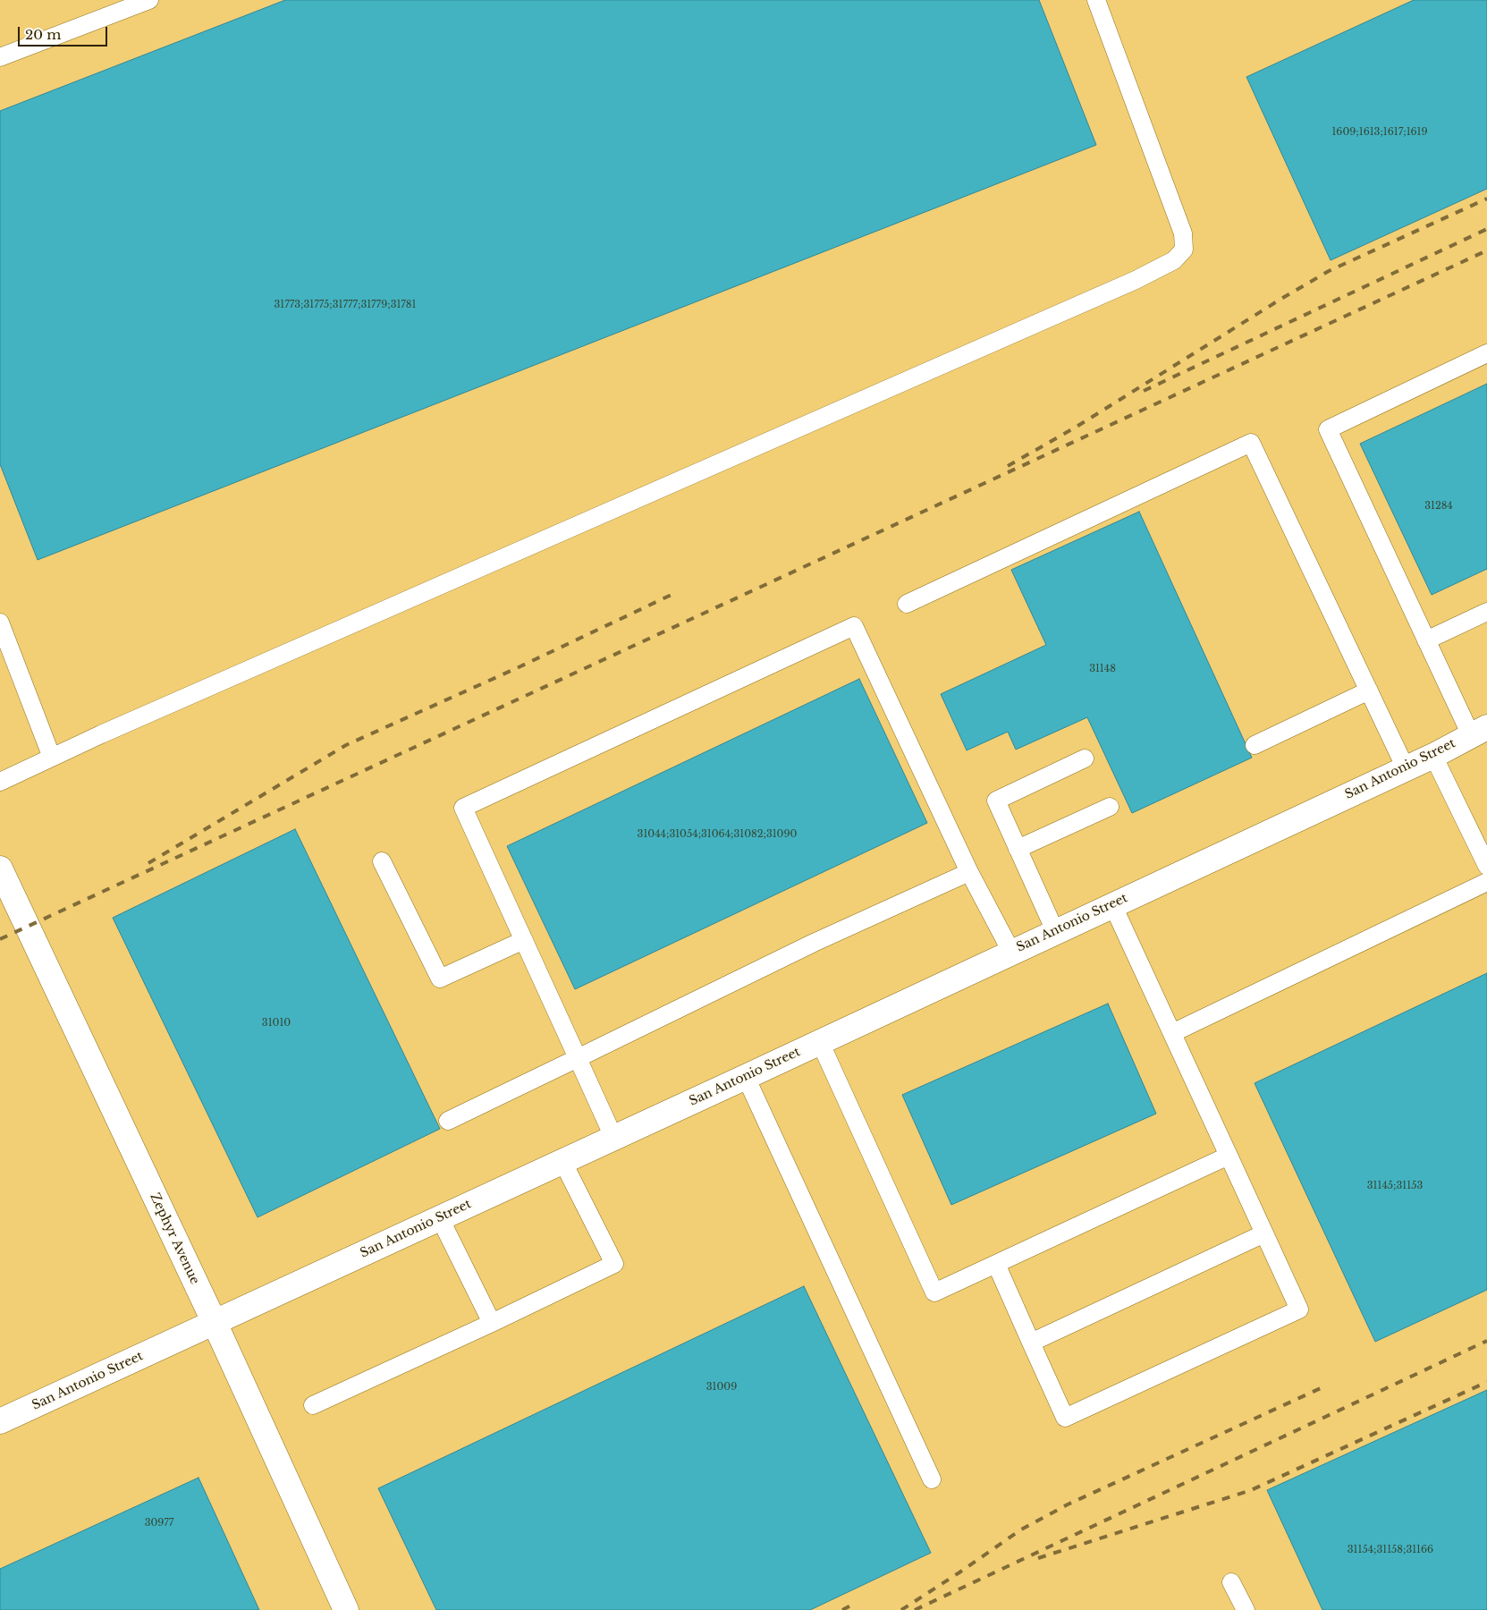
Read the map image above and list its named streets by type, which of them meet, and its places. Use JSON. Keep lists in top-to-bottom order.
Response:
{
  "streets": {
    "street": ["San Antonio Street", "Zephyr Avenue"]
  },
  "crossings": [
    ["San Antonio Street", "Zephyr Avenue"]
  ],
  "house_numbers": [
    "1609;1613;1617;1619",
    "31773;31775;31777;31779;31781",
    "31284",
    "31148",
    "31044;31054;31064;31082;31090",
    "31010",
    "31145;31153",
    "31009",
    "30977",
    "31154;31158;31166"
  ],
  "scale_bar": "20 m"
}
